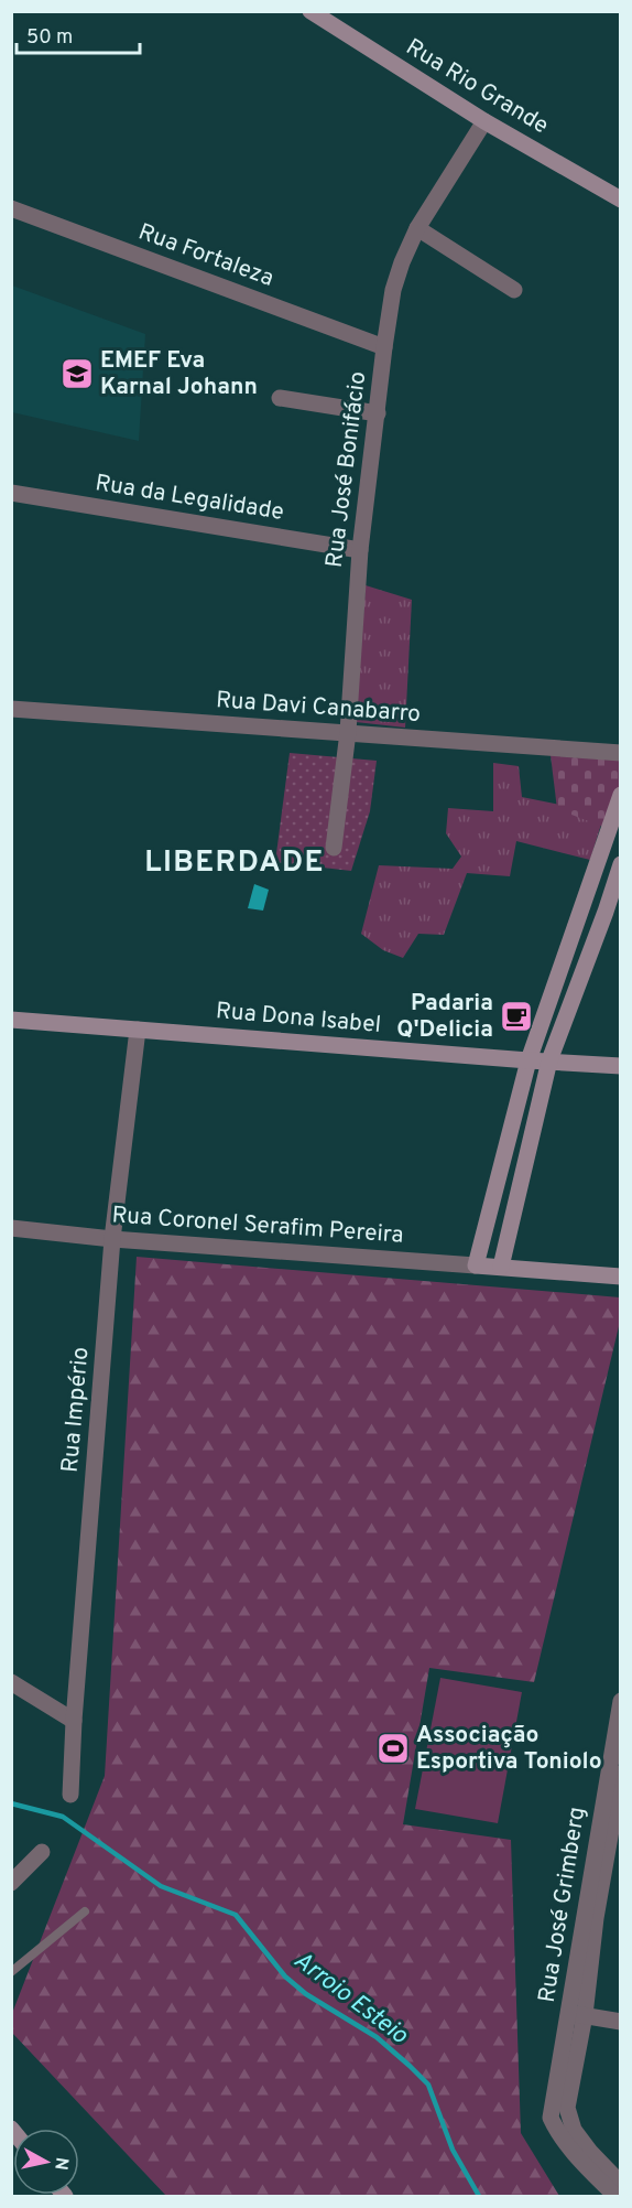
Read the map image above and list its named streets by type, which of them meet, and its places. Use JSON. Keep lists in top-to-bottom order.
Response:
{
  "streets": {
    "street": [
      "Rua Rio Grande",
      "Rua Fortaleza",
      "Rua José Bonifácio",
      "Rua da Legalidade",
      "Rua Davi Canabarro",
      "Rua Dona Isabel",
      "Rua Coronel Serafim Pereira",
      "Rua Império",
      "Rua José Grimberg"
    ]
  },
  "crossings": [
    ["Rua Rio Grande", "Rua José Bonifácio"],
    ["Rua Fortaleza", "Rua José Bonifácio"],
    ["Rua José Bonifácio", "Rua da Legalidade"],
    ["Rua José Bonifácio", "Rua Davi Canabarro"],
    ["Rua Dona Isabel", "Rua Império"],
    ["Rua Coronel Serafim Pereira", "Rua Império"]
  ],
  "districts": ["LIBERDADE"],
  "water": ["Arroio Esteio"],
  "places": {
    "school or university": ["EMEF Eva Karnal Johann"],
    "cafe": ["Padaria Q'Delicia"],
    "sports": ["Associação Esportiva Toniolo"]
  },
  "scale_bar": "50 m",
  "north": "right"
}
